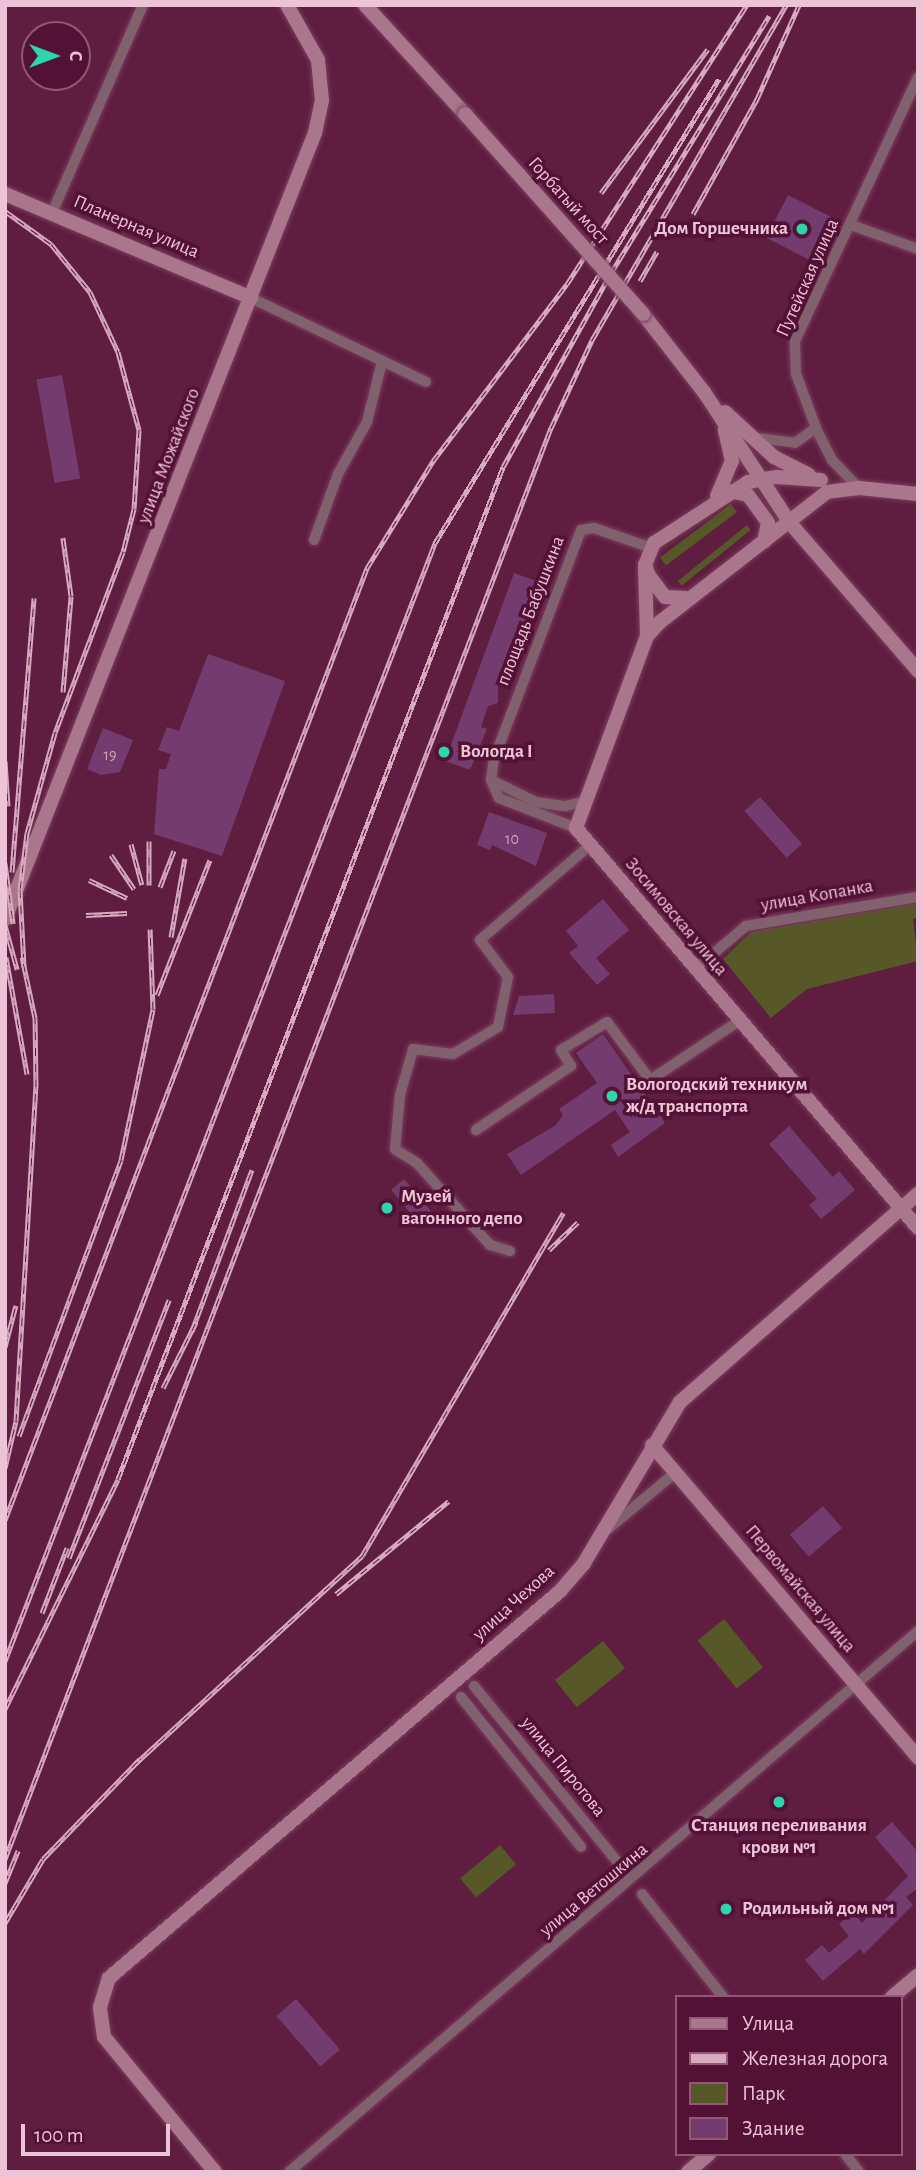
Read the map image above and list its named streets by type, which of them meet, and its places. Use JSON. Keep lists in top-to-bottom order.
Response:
{
  "streets": {
    "street": [
      "Горбатый мост",
      "Планерная улица",
      "Путейская улица",
      "улица Можайского",
      "площадь Бабушкина",
      "улица Копанка",
      "Зосимовская улица",
      "Первомайская улица",
      "улица Чехова",
      "улица Пирогова",
      "улица Ветошкина"
    ]
  },
  "crossings": [
    ["Планерная улица", "улица Можайского"],
    ["улица Копанка", "Зосимовская улица"],
    ["Зосимовская улица", "улица Чехова"],
    ["Первомайская улица", "улица Чехова"],
    ["Первомайская улица", "улица Ветошкина"]
  ],
  "places": [
    "Дом Горшечника",
    "Вологда I",
    "Вологодский техникум ж/д транспорта",
    "Музей вагонного депо",
    "Станция переливания крови №1",
    "Родильный дом №1"
  ],
  "house_numbers": ["19", "10"],
  "legend": [
    "Улица",
    "Железная дорога",
    "Парк",
    "Здание"
  ],
  "scale_bar": "100 m",
  "north": "right"
}
